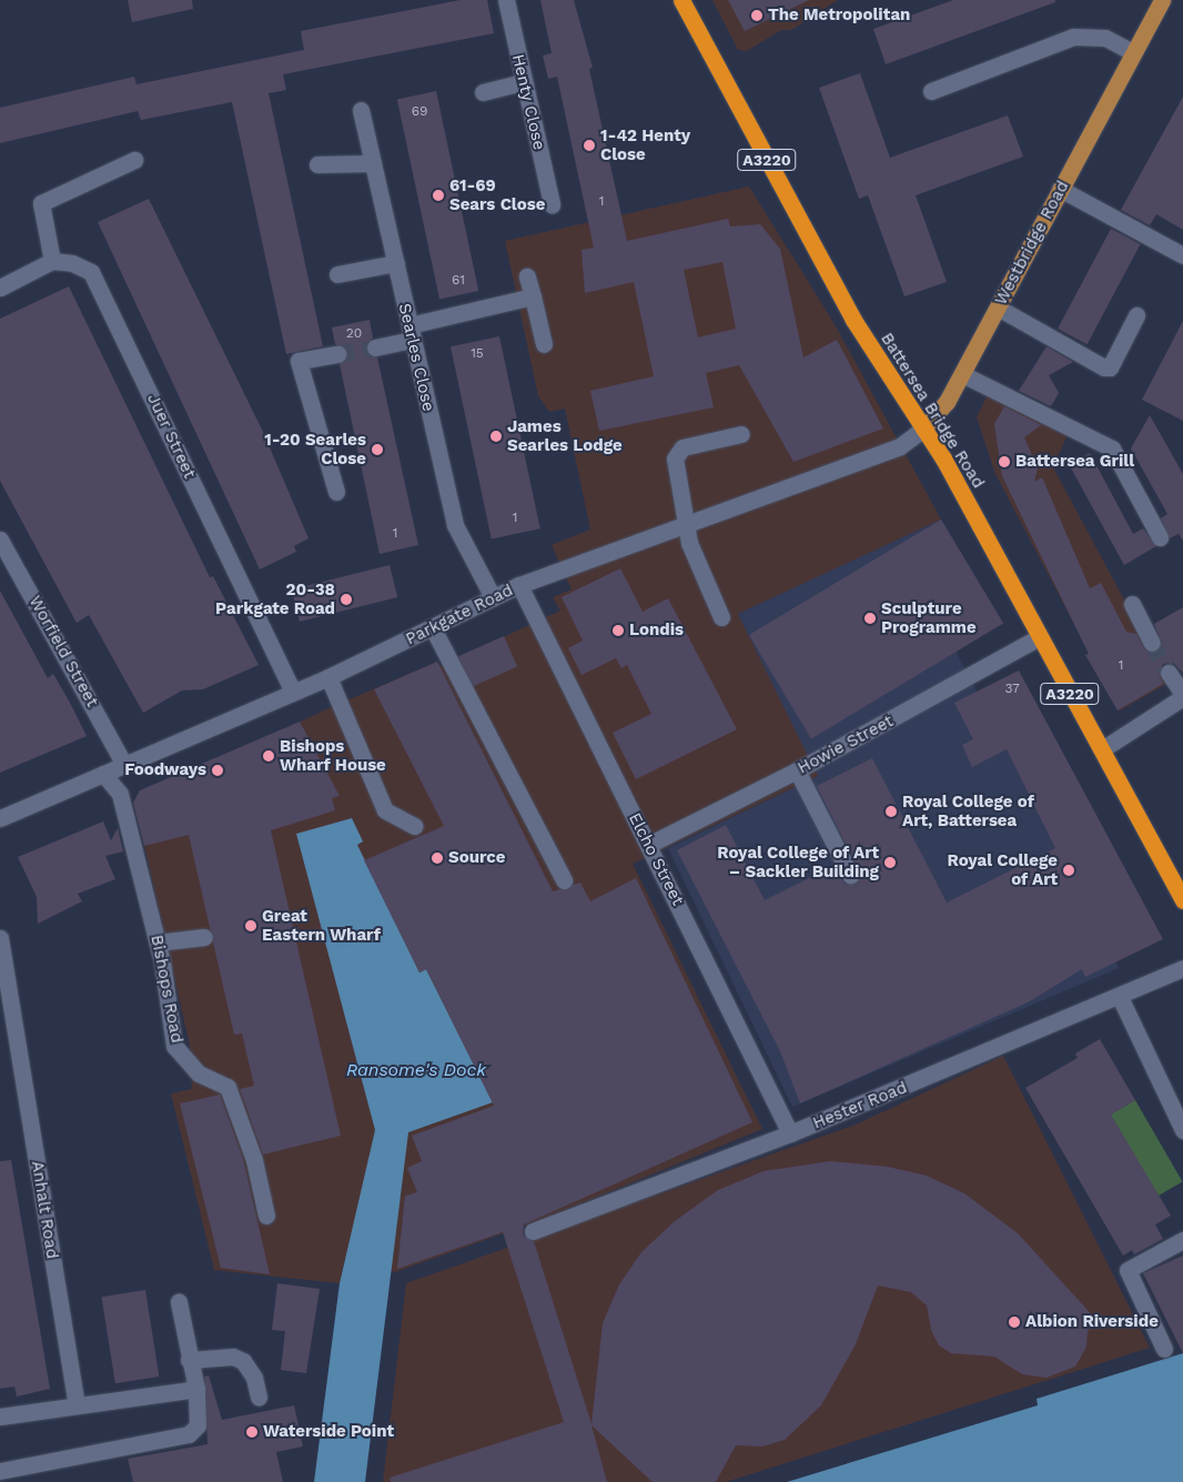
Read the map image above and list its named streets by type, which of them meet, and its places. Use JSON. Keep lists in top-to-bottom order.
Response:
{
  "streets": {
    "highway": ["A3220", "Battersea Bridge Road"],
    "main road": ["Westbridge Road"],
    "street": [
      "Henty Close",
      "Searles Close",
      "Juer Street",
      "Parkgate Road",
      "Worfield Street",
      "Howie Street",
      "Elcho Street",
      "Bishops Road",
      "Hester Road",
      "Anhalt Road"
    ]
  },
  "crossings": [
    ["Westbridge Road", "Battersea Bridge Road"],
    ["Westbridge Road", "Parkgate Road"],
    ["Searles Close", "Parkgate Road"],
    ["Battersea Bridge Road", "Parkgate Road"],
    ["Battersea Bridge Road", "Howie Street"],
    ["Juer Street", "Parkgate Road"],
    ["Parkgate Road", "Worfield Street"],
    ["Parkgate Road", "Elcho Street"],
    ["Parkgate Road", "Bishops Road"],
    ["Howie Street", "Elcho Street"],
    ["Elcho Street", "Hester Road"]
  ],
  "water": ["Ransome's Dock"],
  "places": [
    "The Metropolitan",
    "1-42 Henty Close",
    "61-69 Sears Close",
    "James Searles Lodge",
    "1-20 Searles Close",
    "Battersea Grill",
    "20-38 Parkgate Road",
    "Sculpture Programme",
    "Londis",
    "Bishops Wharf House",
    "Foodways",
    "Royal College of Art, Battersea",
    "Source",
    "Royal College of Art – Sackler Building",
    "Royal College of Art",
    "Great Eastern Wharf",
    "Albion Riverside",
    "Waterside Point"
  ],
  "house_numbers": [
    "69",
    "1",
    "61",
    "20",
    "15",
    "1",
    "1",
    "1",
    "37"
  ]
}
